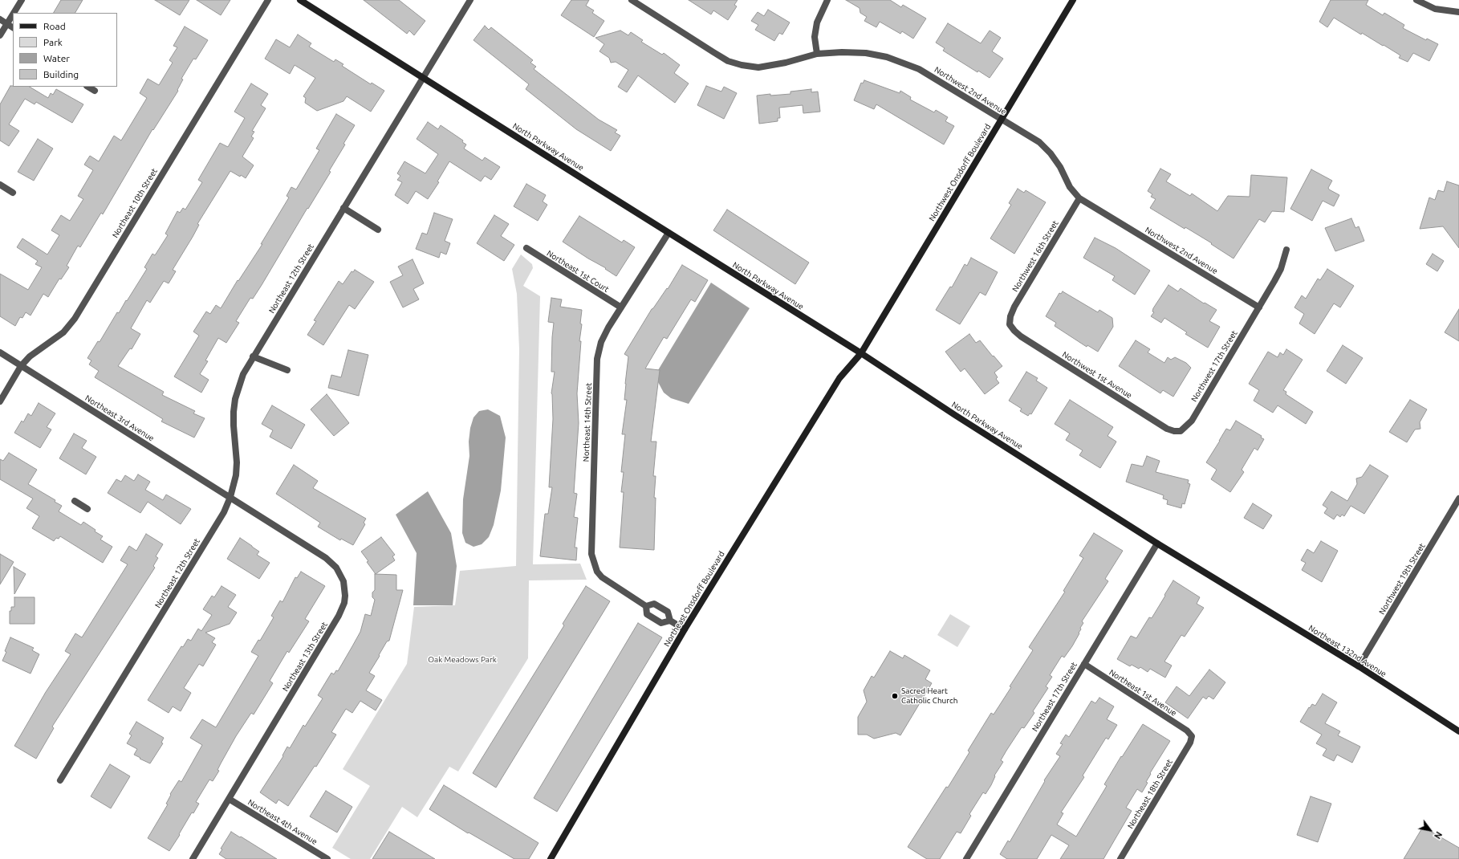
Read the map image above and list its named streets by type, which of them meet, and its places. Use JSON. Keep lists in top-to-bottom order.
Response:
{
  "streets": {
    "street": [
      "Northwest 2nd Avenue",
      "North Parkway Avenue",
      "Northwest Onsdorff Boulevard",
      "Northeast 10th Street",
      "Northwest 16th Street",
      "Northeast 1st Court",
      "Northeast 12th Street",
      "Northwest 17th Street",
      "Northwest 1st Avenue",
      "Northeast 3rd Avenue",
      "Northeast 14th Street",
      "Northwest 19th Street",
      "Northeast Onsdorff Boulevard",
      "Northeast 132nd Avenue",
      "Northeast 13th Street",
      "Northeast 1st Avenue",
      "Northeast 17th Street",
      "Northeast 18th Street",
      "Northeast 4th Avenue"
    ]
  },
  "crossings": [
    ["Northwest 2nd Avenue", "Northwest Onsdorff Boulevard"],
    ["Northwest 2nd Avenue", "Northwest 16th Street"],
    ["Northwest 2nd Avenue", "Northwest 17th Street"],
    ["North Parkway Avenue", "Northwest Onsdorff Boulevard"],
    ["North Parkway Avenue", "Northeast 12th Street"],
    ["North Parkway Avenue", "Northeast 14th Street"],
    ["North Parkway Avenue", "Northeast Onsdorff Boulevard"],
    ["North Parkway Avenue", "Northeast 132nd Avenue"],
    ["North Parkway Avenue", "Northeast 17th Street"],
    ["Northwest Onsdorff Boulevard", "Northeast Onsdorff Boulevard"],
    ["Northeast 10th Street", "Northeast 3rd Avenue"],
    ["Northwest 16th Street", "Northwest 1st Avenue"],
    ["Northeast 1st Court", "Northeast 14th Street"],
    ["Northeast 12th Street", "Northeast 3rd Avenue"],
    ["Northeast 12th Street", "Northeast 13th Street"],
    ["Northwest 17th Street", "Northwest 1st Avenue"],
    ["Northeast 3rd Avenue", "Northeast 13th Street"],
    ["Northeast 14th Street", "Northeast Onsdorff Boulevard"],
    ["Northwest 19th Street", "Northeast 132nd Avenue"],
    ["Northeast 13th Street", "Northeast 4th Avenue"],
    ["Northeast 1st Avenue", "Northeast 17th Street"],
    ["Northeast 1st Avenue", "Northeast 18th Street"]
  ],
  "parks": ["Oak Meadows Park"],
  "places": ["Sacred Heart Catholic Church"],
  "legend": [
    "Road",
    "Park",
    "Water",
    "Building"
  ],
  "north": "bottom right"
}
